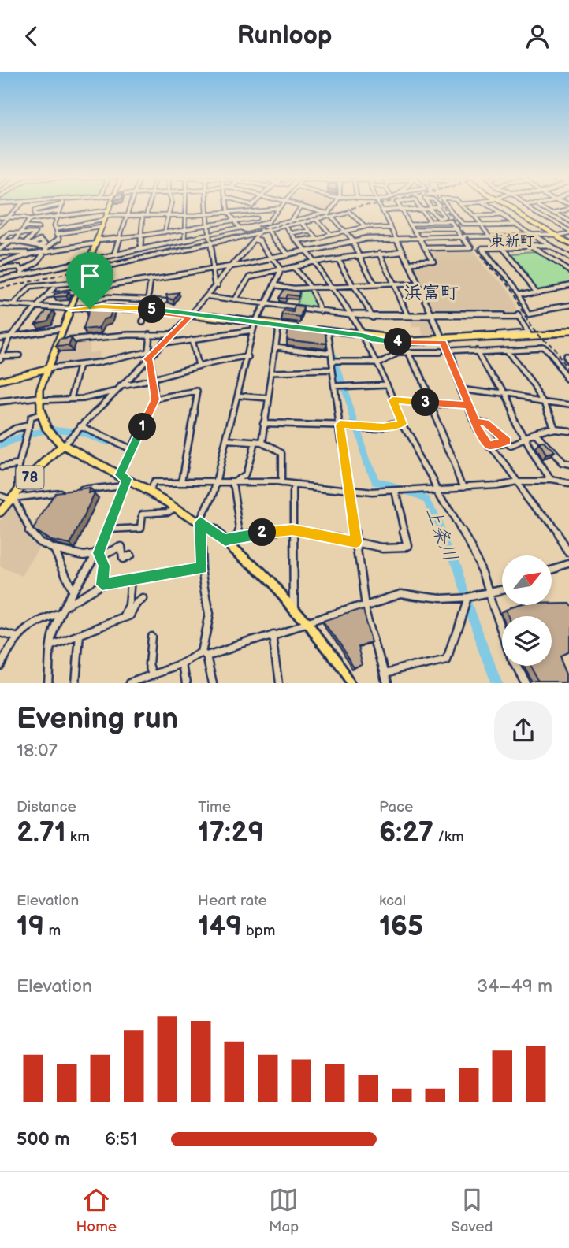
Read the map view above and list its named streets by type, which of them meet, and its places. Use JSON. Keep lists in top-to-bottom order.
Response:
{
  "streets": {
    "main road": ["78"]
  },
  "districts": ["東新町", "浜富町"],
  "water": ["上条川"],
  "north": "top right",
  "page": {
    "header": "Runloop",
    "pins": [
      "5",
      "4",
      "3",
      "1",
      "2"
    ],
    "heading": ["Evening run", "18:07"],
    "stats": [
      ["Distance", "2.71 km"],
      ["Time", "17:29"],
      ["Pace", "6:27 /km"],
      ["Elevation", "19 m"],
      ["Heart rate", "149 bpm"],
      ["kcal", "165"]
    ],
    "chart": ["Elevation", "34–49 m"],
    "list": [
      {
        "name": "500 m",
        "note": "6:51"
      }
    ],
    "tabs": ["Home", "Map", "Saved"]
  }
}
